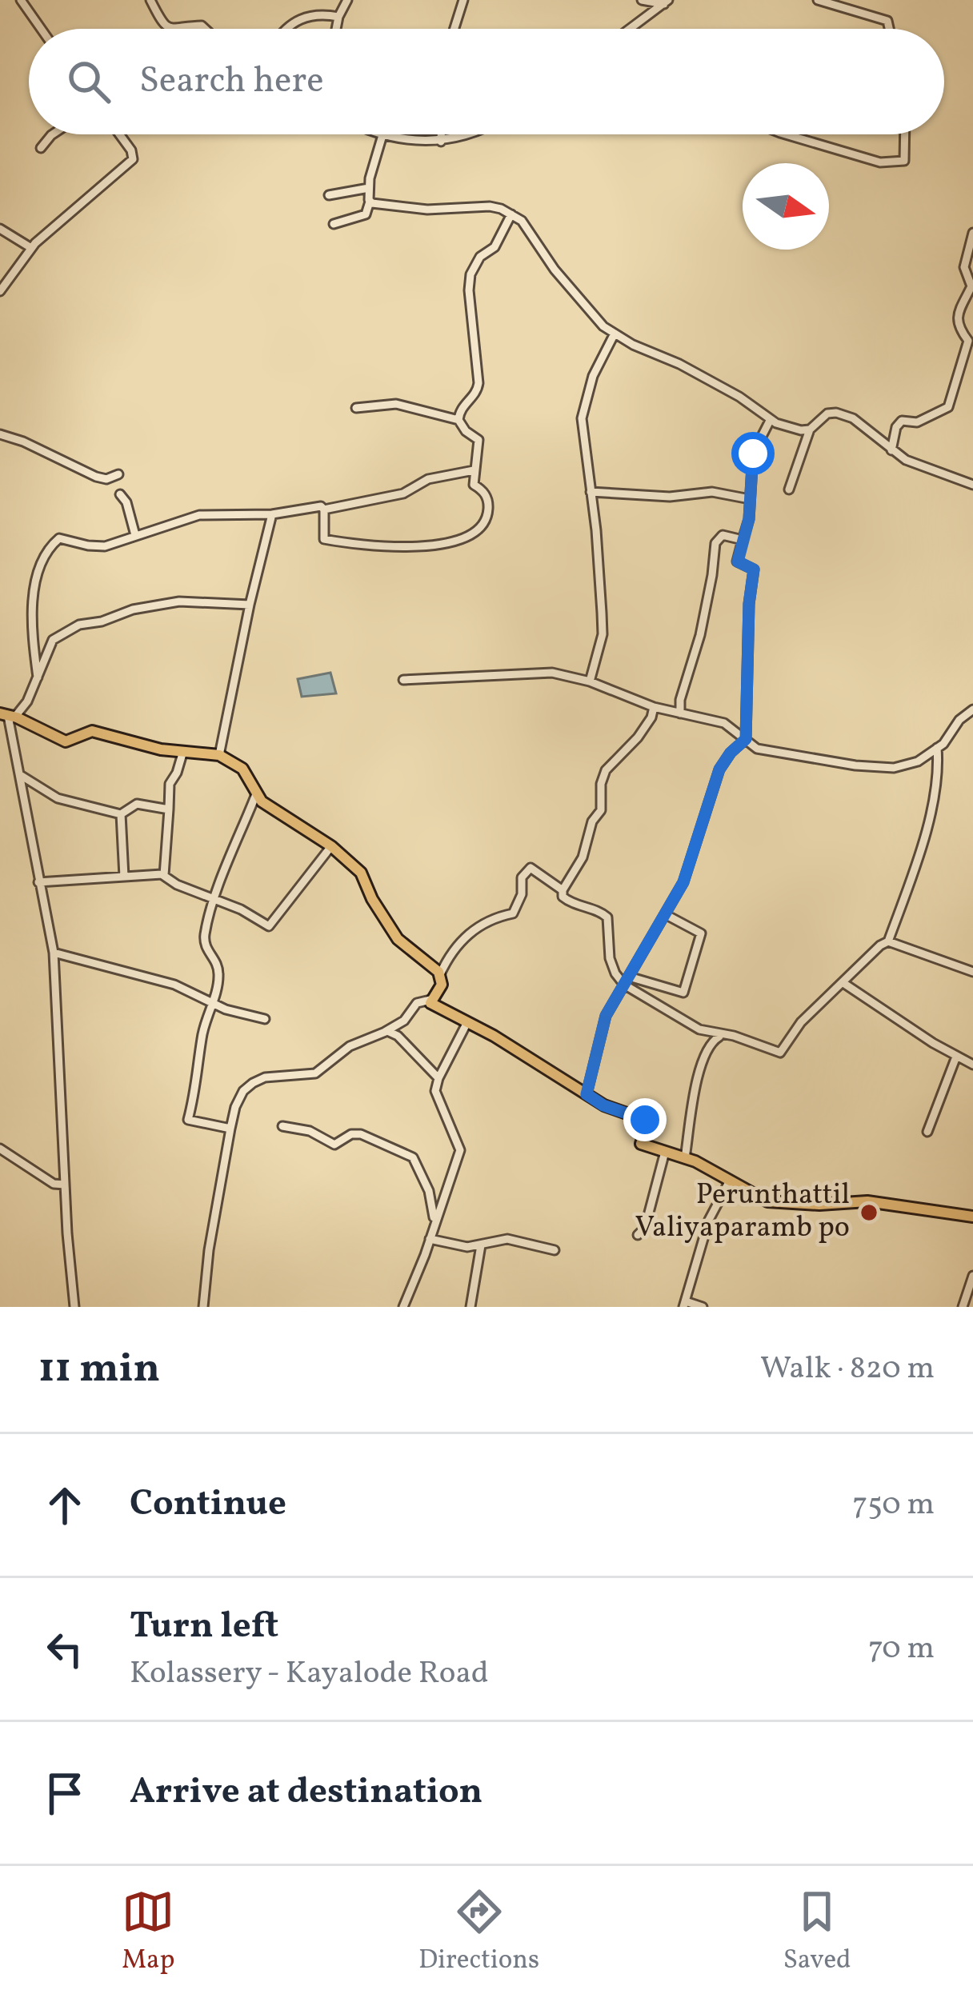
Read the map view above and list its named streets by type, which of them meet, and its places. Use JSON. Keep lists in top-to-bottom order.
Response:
{
  "places": ["Perunthattil Valiyaparamb po"],
  "north": "right",
  "page": {
    "search": "Search here",
    "heading": ["11 min", "Walk · 820 m"],
    "list": [
      ["Continue", "750 m"],
      ["Turn left", "Kolassery - Kayalode Road", "70 m"],
      "Arrive at destination"
    ],
    "nav": ["Map", "Directions", "Saved"]
  }
}
